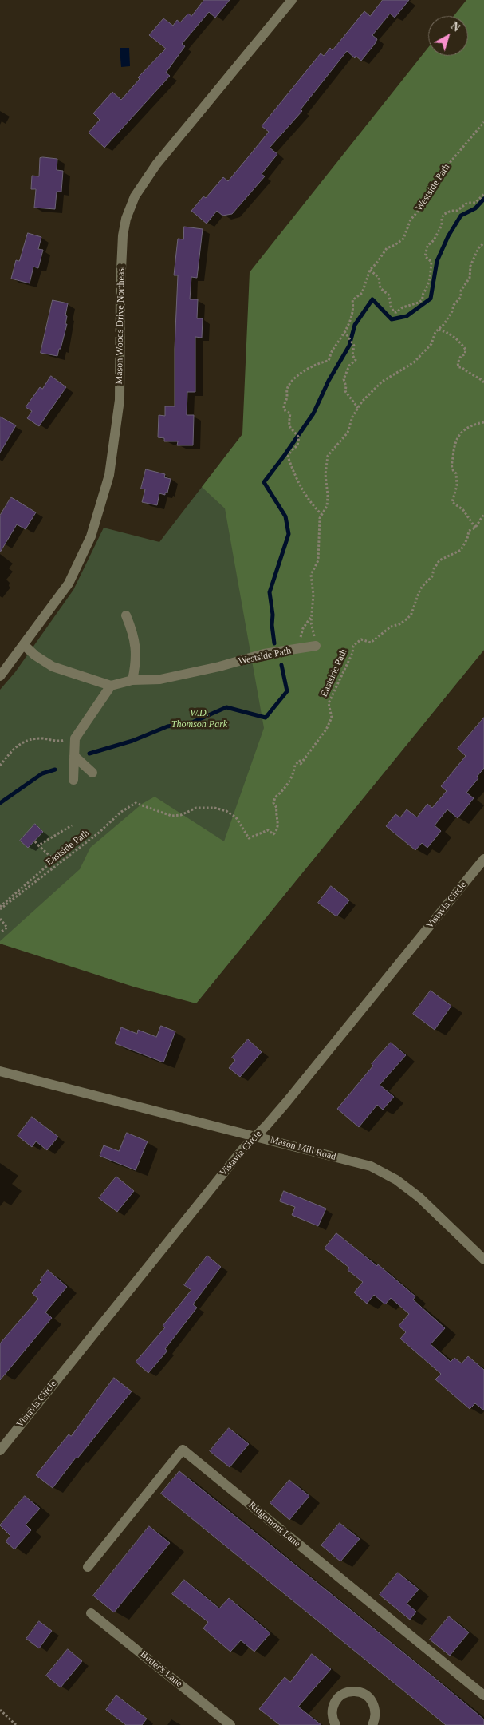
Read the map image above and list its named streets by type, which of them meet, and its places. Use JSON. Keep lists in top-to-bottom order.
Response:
{
  "streets": {
    "street": [
      "Westside Path",
      "Mason Woods Drive Northeast",
      "Vistavia Circle",
      "Mason Mill Road",
      "Ridgemont Lane",
      "Butler's Lane"
    ],
    "path": ["Eastside Path"]
  },
  "crossings": [
    ["Vistavia Circle", "Mason Mill Road"]
  ],
  "parks": ["W.D. Thomson Park"],
  "north": "top right"
}
